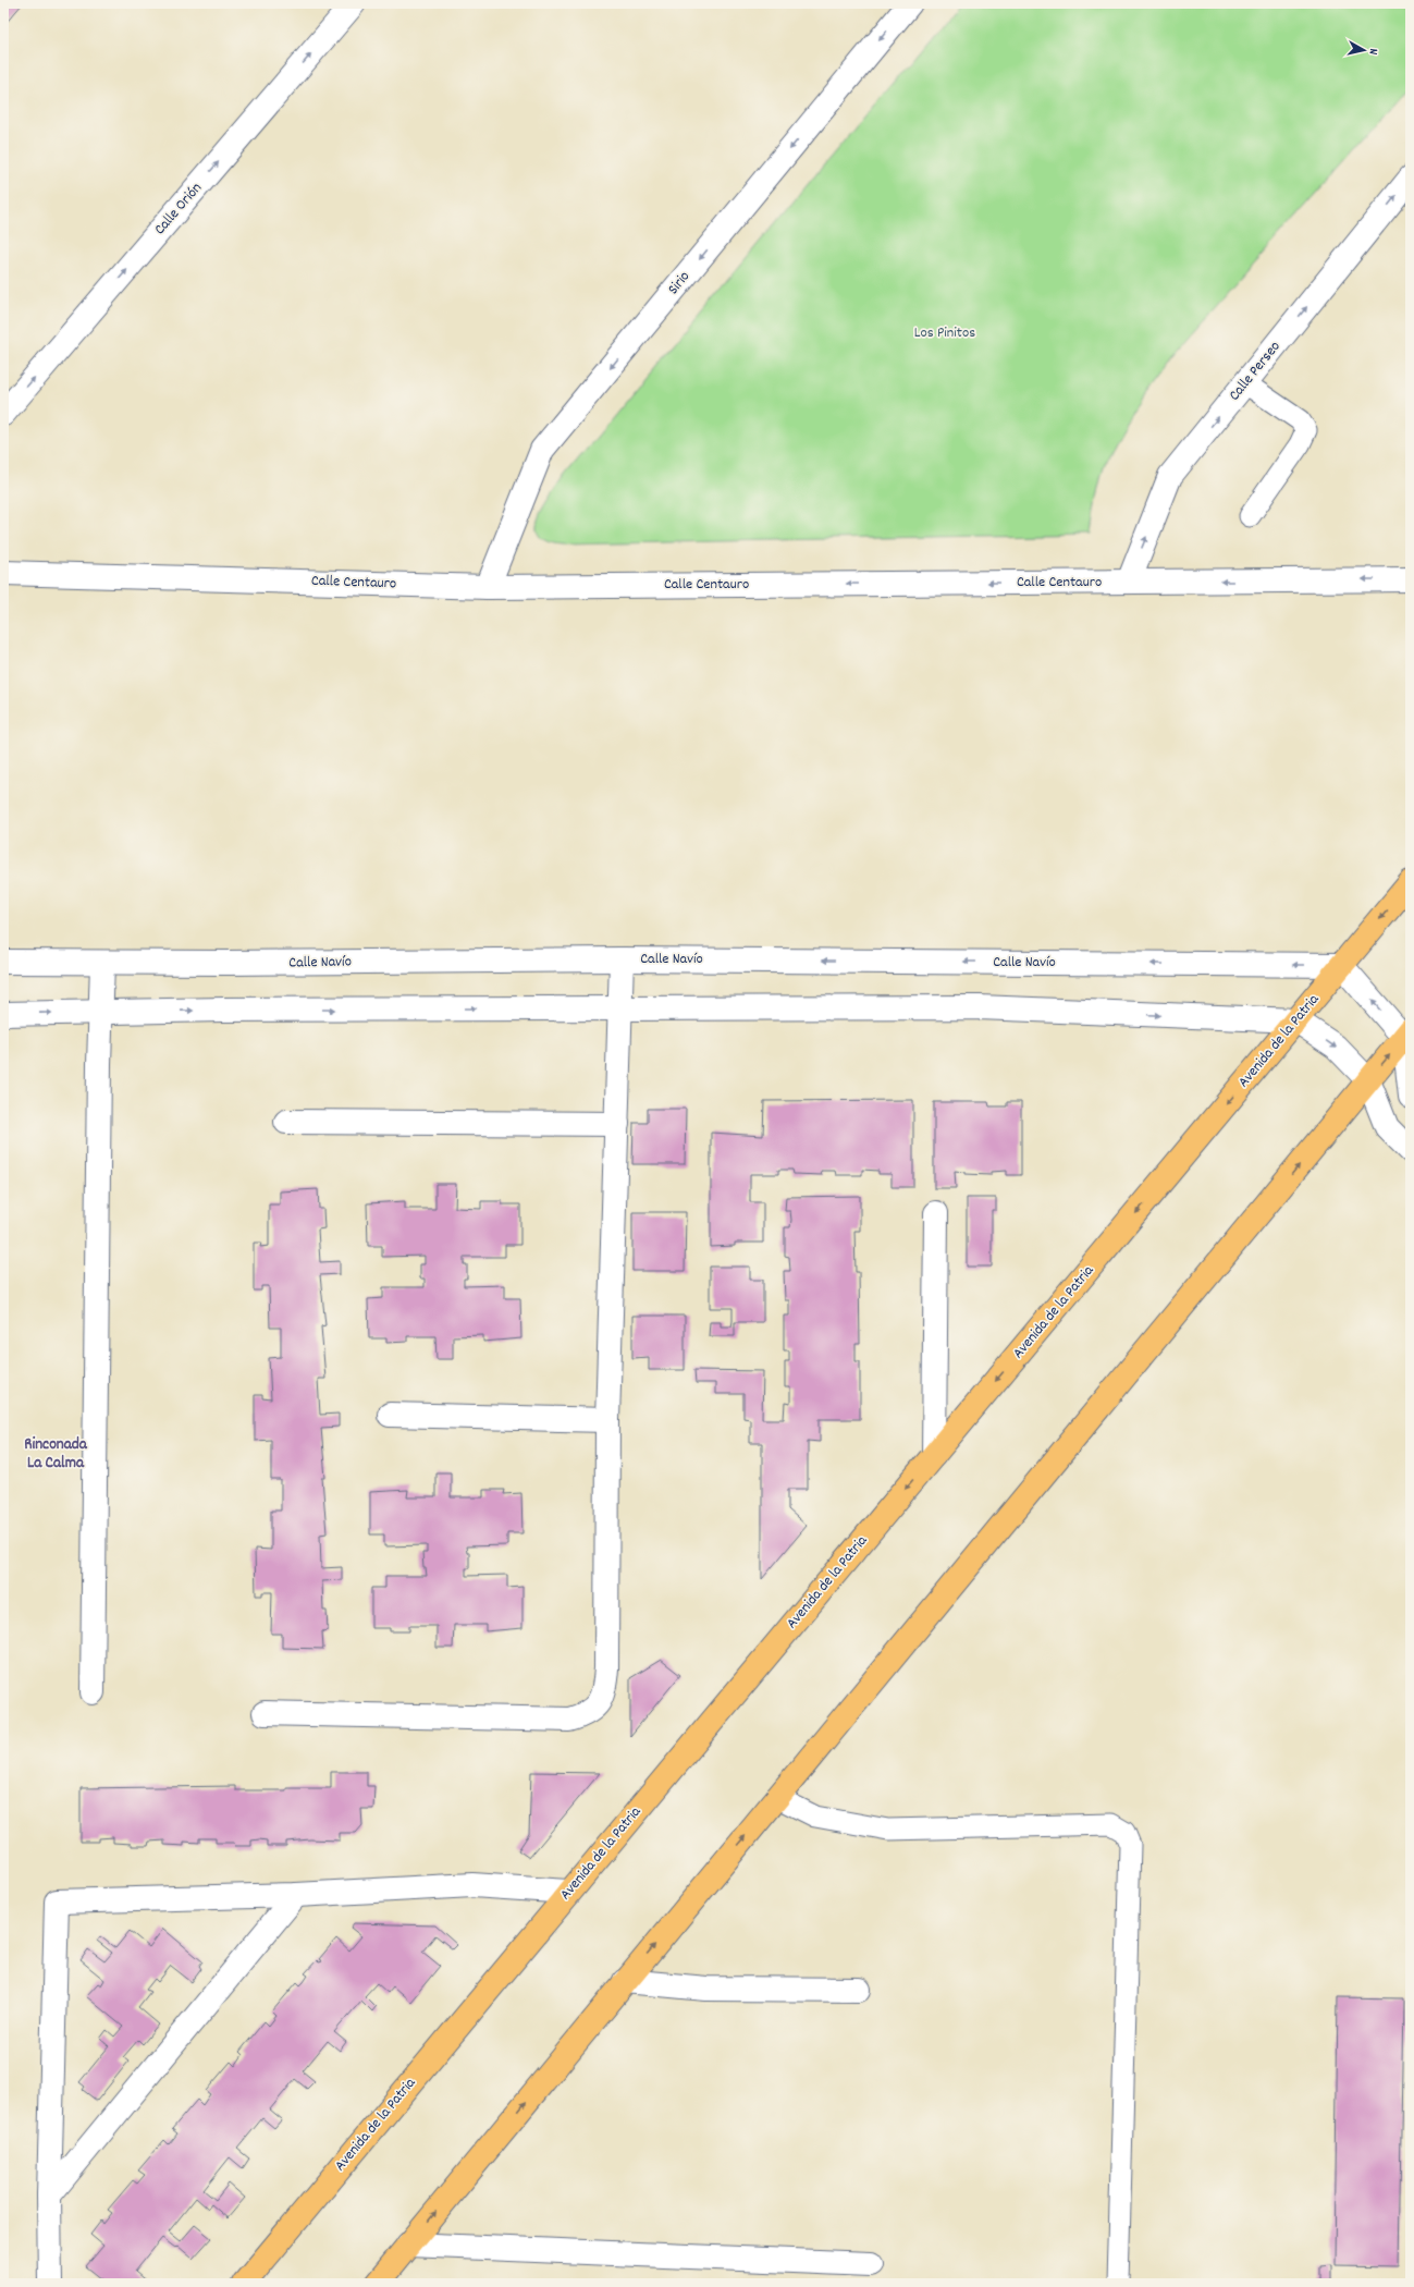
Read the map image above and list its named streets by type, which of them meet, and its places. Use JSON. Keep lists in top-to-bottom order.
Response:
{
  "streets": {
    "main road": ["Avenida de la Patria"],
    "street": [
      "Calle Orión",
      "Sirio",
      "Calle Perseo",
      "Calle Centauro",
      "Calle Navío"
    ]
  },
  "crossings": [
    ["Sirio", "Calle Centauro"],
    ["Calle Perseo", "Calle Centauro"],
    ["Calle Navío", "Avenida de la Patria"]
  ],
  "one_way": [
    "Calle Orión",
    "Sirio",
    "Calle Perseo",
    "Calle Centauro"
  ],
  "districts": ["Rinconada La Calma"],
  "parks": ["Los Pinitos"],
  "north": "right"
}
